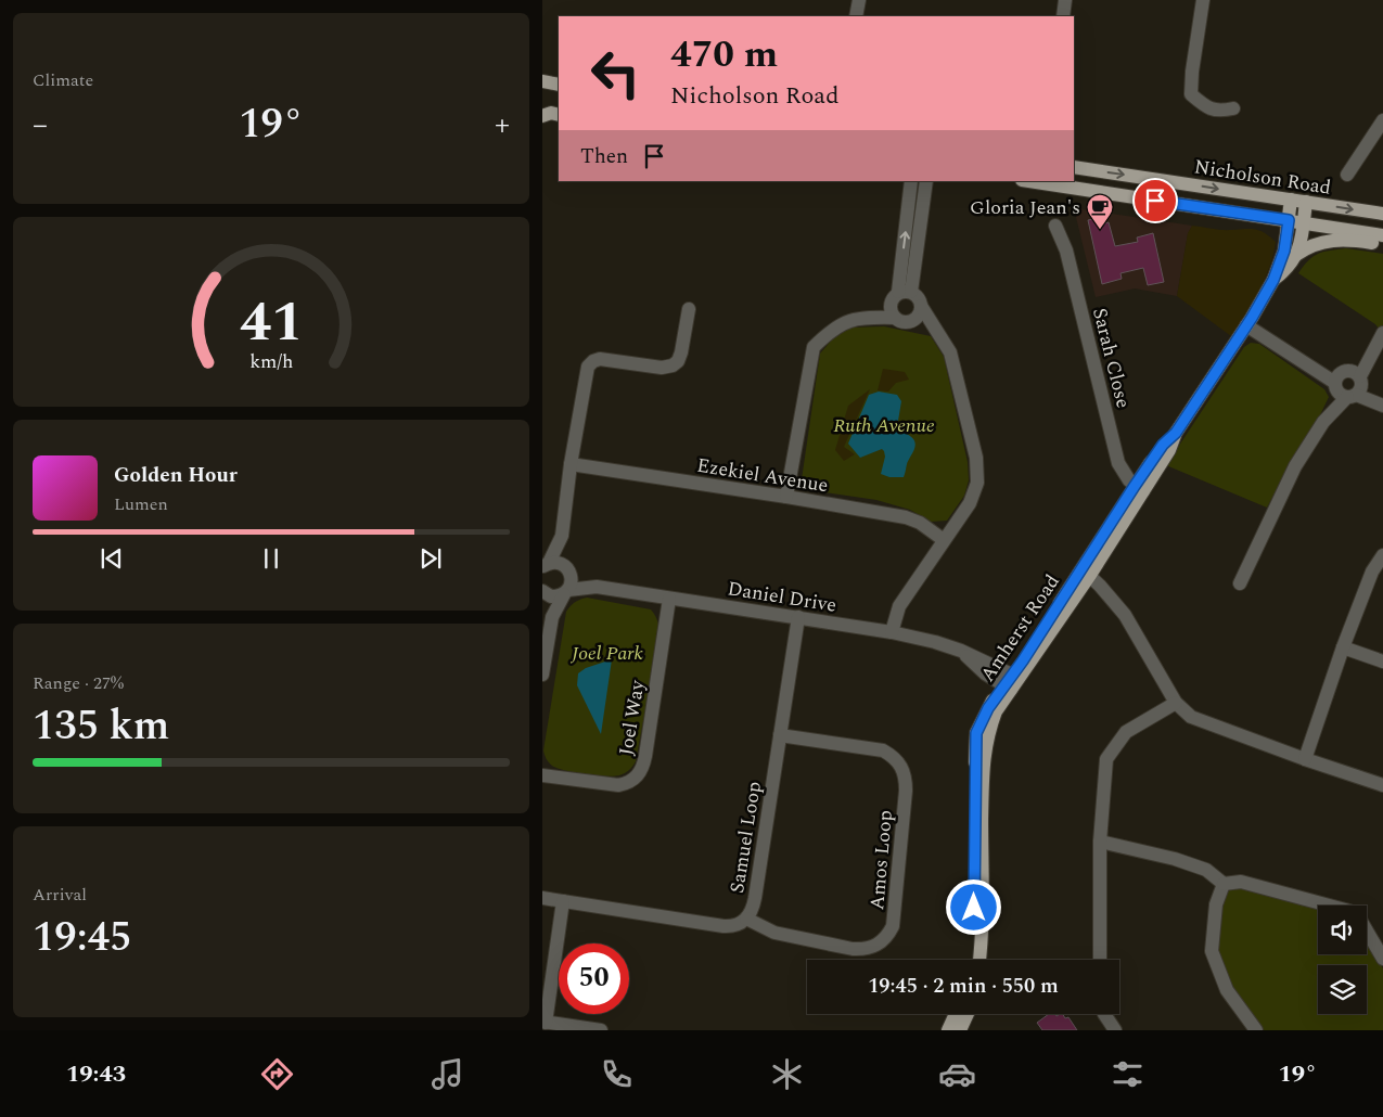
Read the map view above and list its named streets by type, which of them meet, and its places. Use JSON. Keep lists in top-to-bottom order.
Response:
{
  "streets": {
    "main road": ["Nicholson Road", "Amherst Road"],
    "street": [
      "Sarah Close",
      "Ezekiel Avenue",
      "Daniel Drive",
      "Joel Way",
      "Samuel Loop",
      "Amos Loop"
    ]
  },
  "crossings": [
    ["Nicholson Road", "Amherst Road"],
    ["Sarah Close", "Amherst Road"],
    ["Daniel Drive", "Amherst Road"],
    ["Daniel Drive", "Joel Way"],
    ["Daniel Drive", "Samuel Loop"],
    ["Samuel Loop", "Amos Loop"]
  ],
  "parks": ["Ruth Avenue", "Joel Park"],
  "places": {
    "cafe": ["Gloria Jean's"]
  },
  "page": {
    "tile": [
      "Climate",
      ["Range · 27%", "135 km"],
      ["Arrival", "19:45"]
    ],
    "turn": ["470 m", "Nicholson Road"],
    "heat": ["−", "19°", "+"],
    "then": "Then",
    "song": ["Golden Hour", "Lumen"],
    "limit": "50",
    "trip": "19:45 · 2 min · 550 m",
    "tabs": ["19:43", "19°"],
    "gauge": ["41", "km/h"]
  }
}
